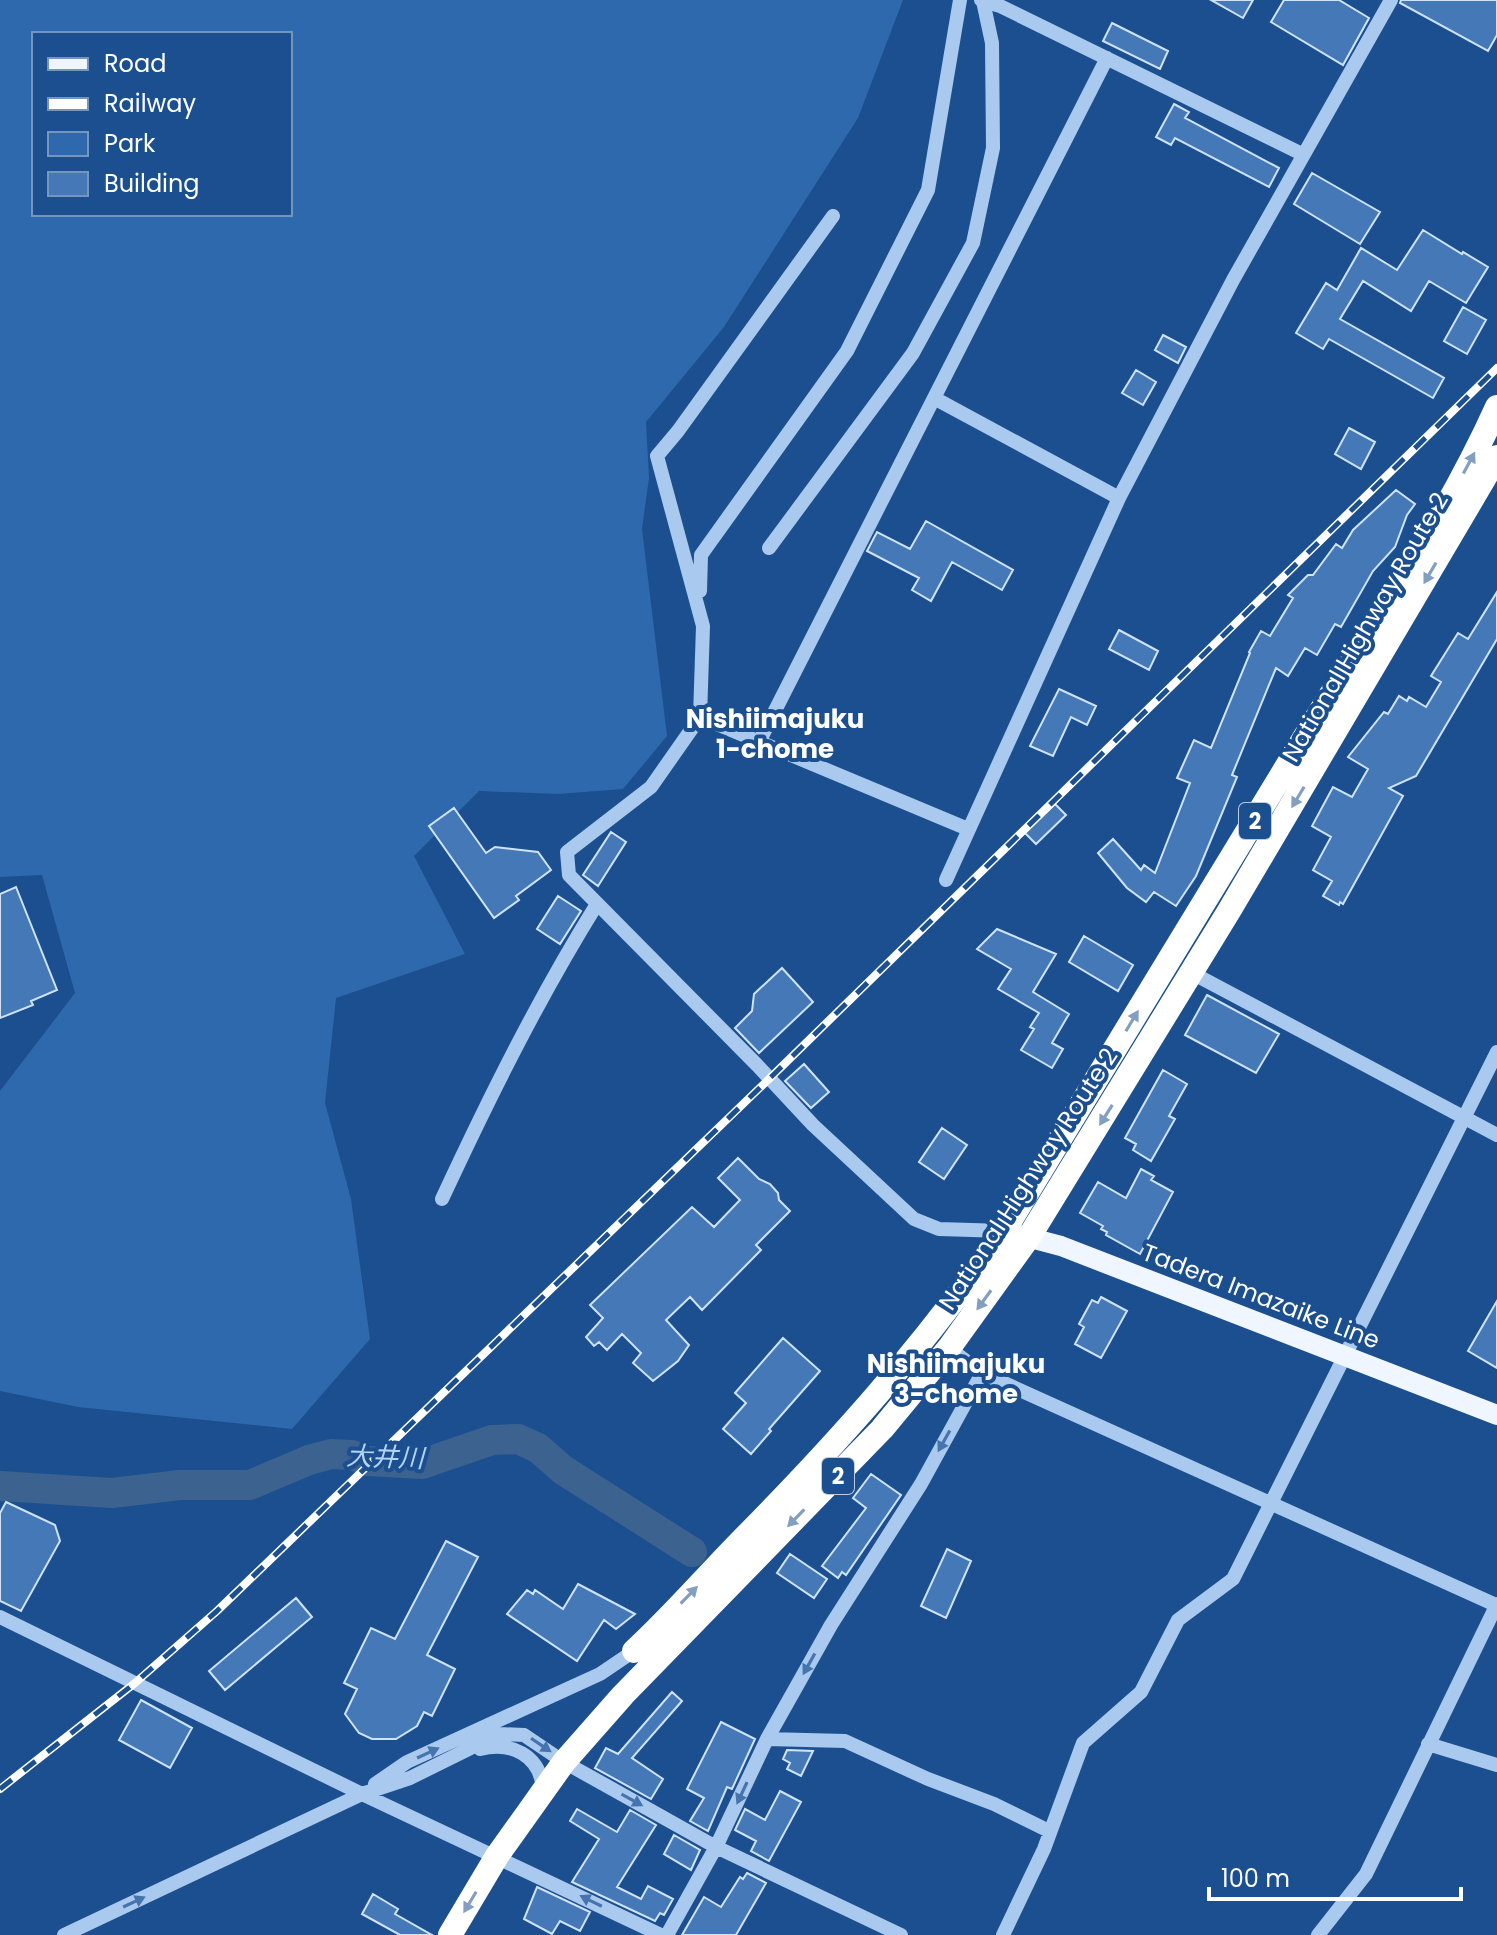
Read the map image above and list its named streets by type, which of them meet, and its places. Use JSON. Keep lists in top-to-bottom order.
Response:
{
  "streets": {
    "highway": ["National Highway Route 2", "2"],
    "main road": ["Tadera Imazaike Line"]
  },
  "crossings": [
    ["National Highway Route 2", "Tadera Imazaike Line"]
  ],
  "districts": ["Nishiimajuku 1-chome", "Nishiimajuku 3-chome"],
  "water": ["大井川"],
  "legend": [
    "Road",
    "Railway",
    "Park",
    "Building"
  ],
  "scale_bar": "100 m"
}
